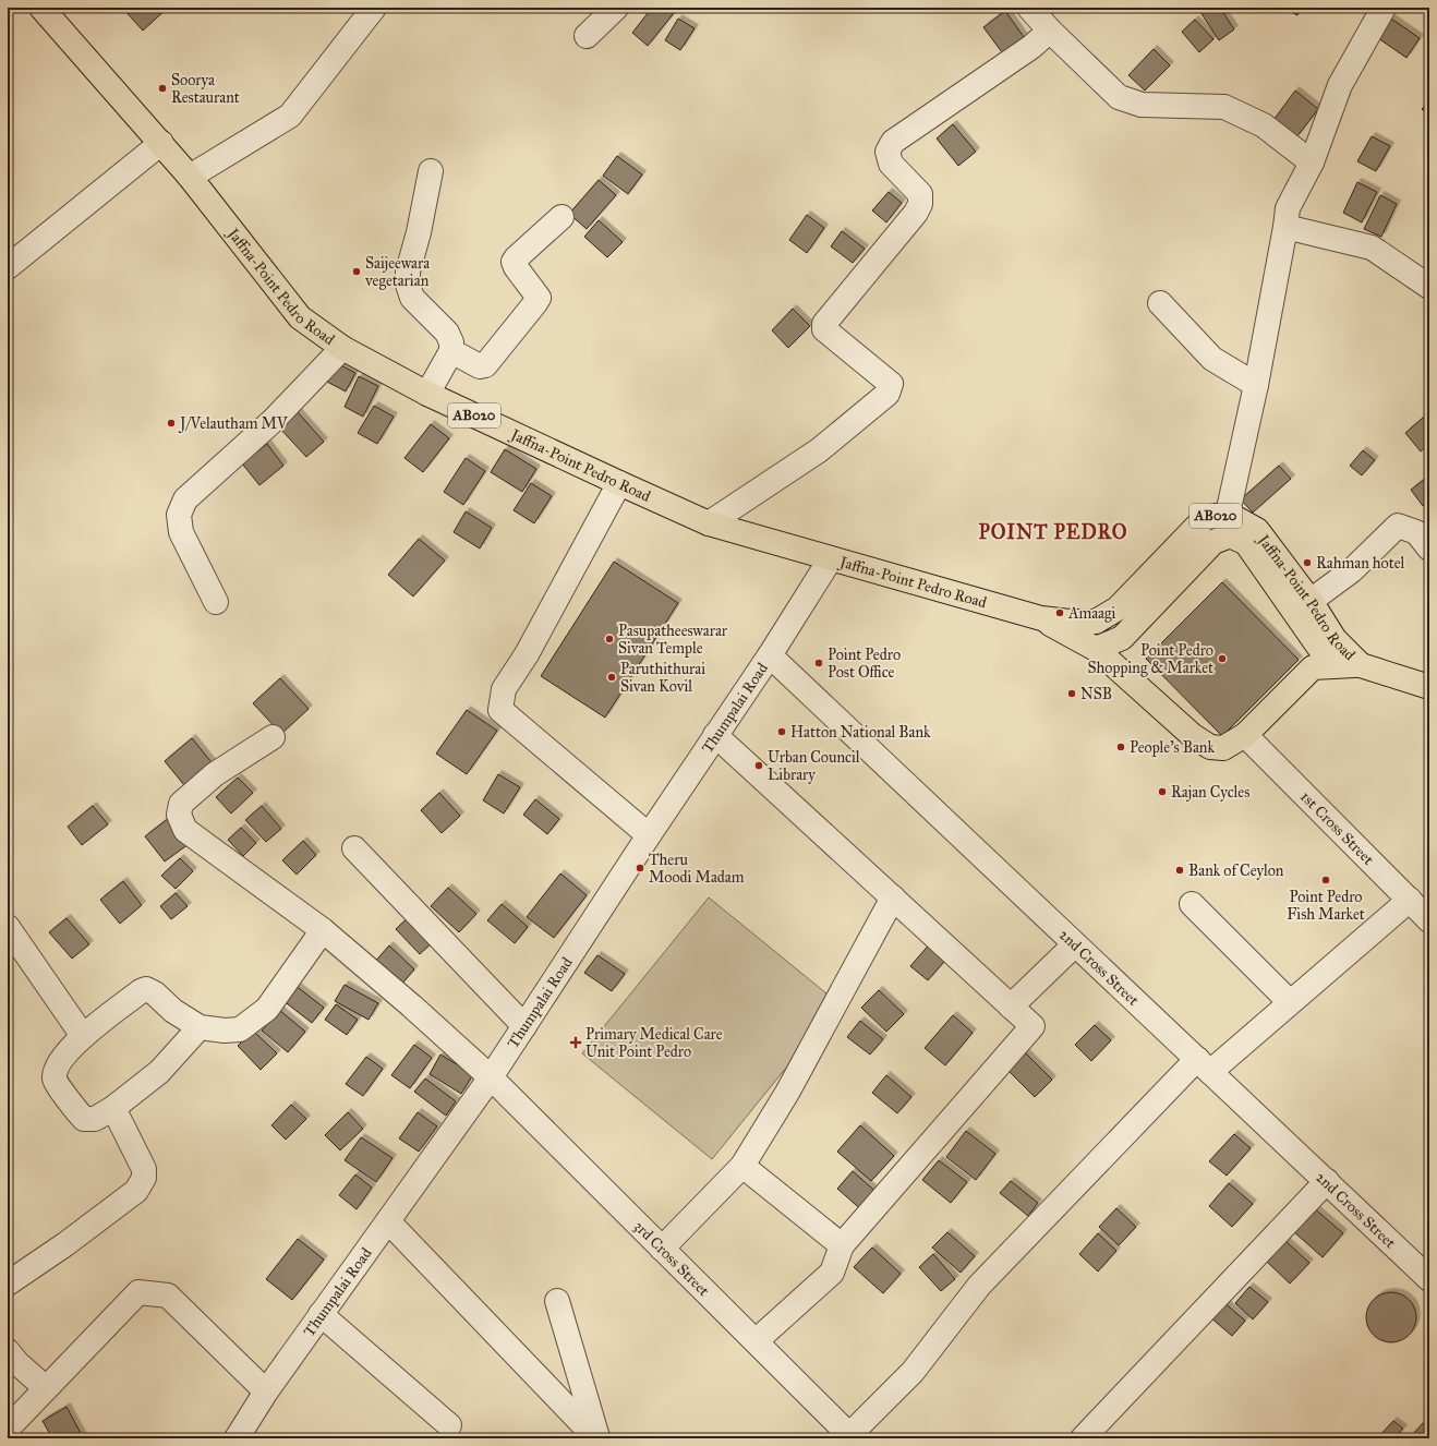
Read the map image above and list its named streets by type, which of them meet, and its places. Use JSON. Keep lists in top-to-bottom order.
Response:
{
  "streets": {
    "main road": ["Jaffna-Point Pedro Road", "AB020"],
    "street": [
      "Thumpalai Road",
      "1st Cross Street",
      "2nd Cross Street",
      "3rd Cross Street"
    ]
  },
  "crossings": [
    ["Jaffna-Point Pedro Road", "Thumpalai Road"],
    ["Jaffna-Point Pedro Road", "1st Cross Street"],
    ["Thumpalai Road", "2nd Cross Street"],
    ["Thumpalai Road", "3rd Cross Street"]
  ],
  "districts": ["POINT PEDRO"],
  "places": {
    "other": [
      "Soorya Restaurant",
      "Saijeewara vegetarian",
      "J/Velautham MV",
      "Rahman hotel",
      "Amaagi",
      "Pasupatheeswarar Sivan Temple",
      "Point Pedro Shopping & Market",
      "Point Pedro Post Office",
      "Paruthithurai Sivan Kovil",
      "NSB",
      "Hatton National Bank",
      "People's Bank",
      "Urban Council Library",
      "Rajan Cycles",
      "Theru Moodi Madam",
      "Bank of Ceylon",
      "Point Pedro Fish Market"
    ],
    "health": ["Primary Medical Care Unit Point Pedro"]
  }
}
